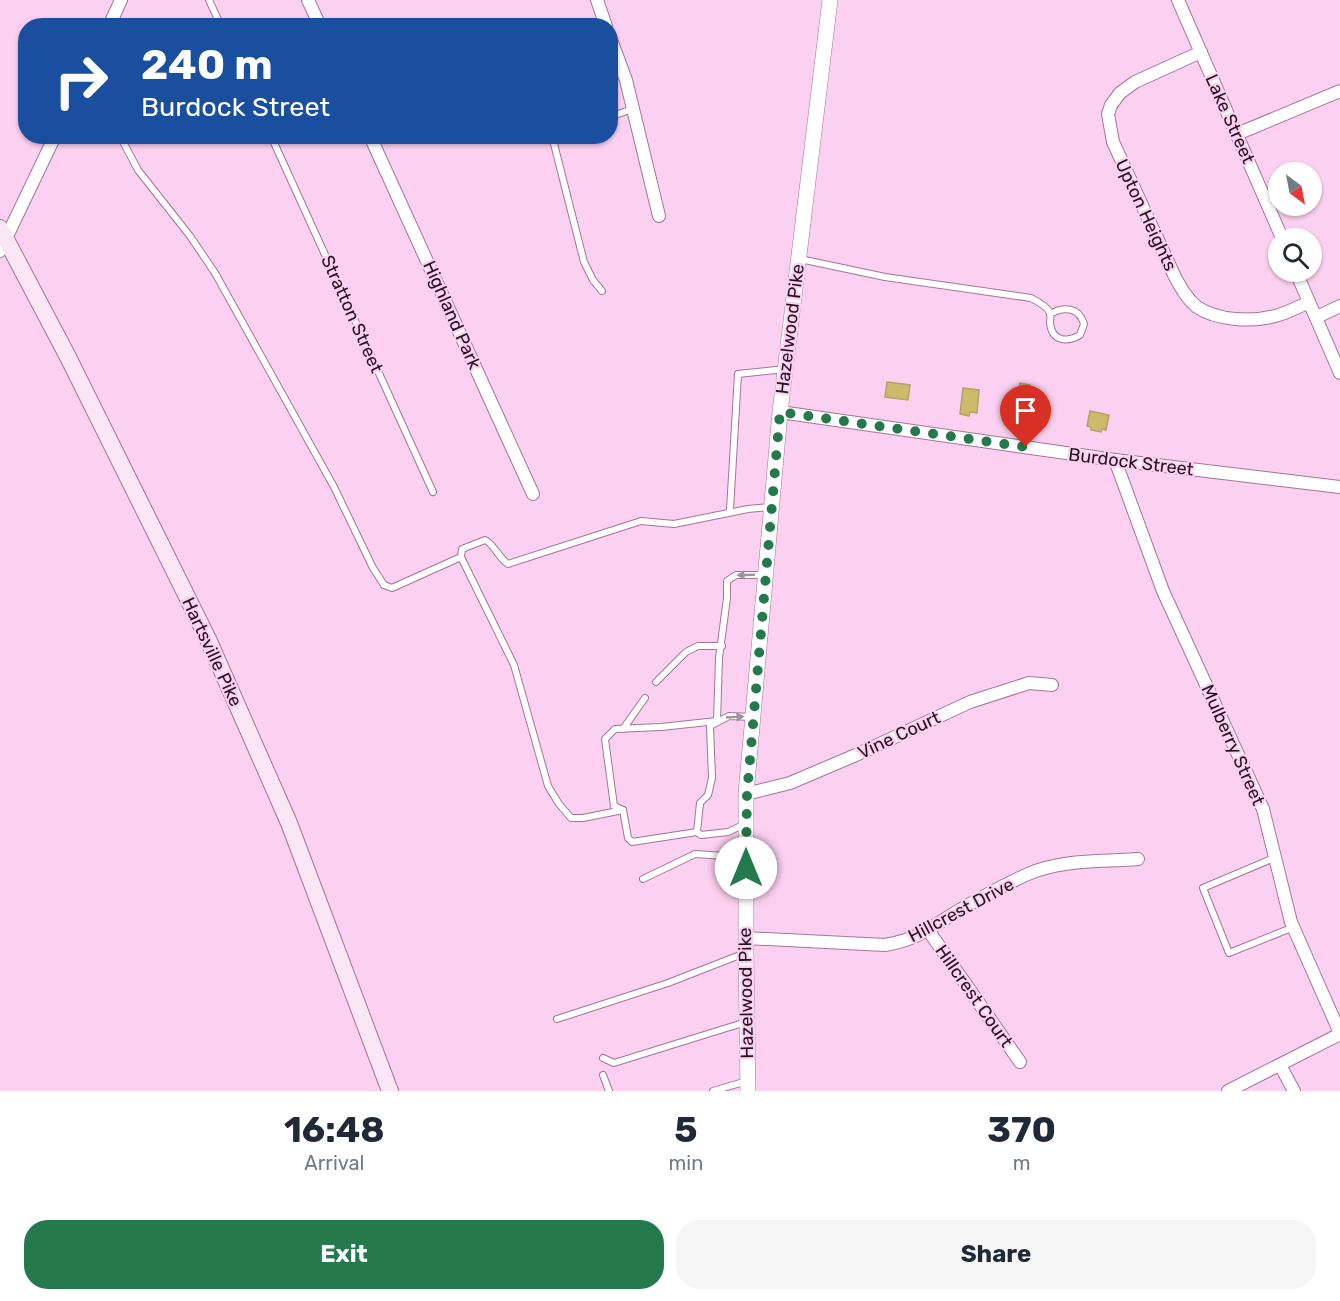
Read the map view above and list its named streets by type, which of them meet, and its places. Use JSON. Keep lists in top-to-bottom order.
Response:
{
  "streets": {
    "main road": ["Hartsville Pike"],
    "street": [
      "Lake Street",
      "Upton Heights",
      "Highland Park",
      "Hazelwood Pike",
      "Burdock Street",
      "Vine Court",
      "Mulberry Street",
      "Hillcrest Drive",
      "Hillcrest Court"
    ],
    "lane": ["Stratton Street"]
  },
  "crossings": [
    ["Lake Street", "Upton Heights"],
    ["Hazelwood Pike", "Burdock Street"],
    ["Hazelwood Pike", "Vine Court"],
    ["Hazelwood Pike", "Hillcrest Drive"],
    ["Burdock Street", "Mulberry Street"],
    ["Hillcrest Drive", "Hillcrest Court"]
  ],
  "north": "bottom right",
  "page": {
    "turn": ["240 m", "Burdock Street"],
    "eta": [
      "16:48",
      "Arrival",
      "5",
      "min",
      "370",
      "m"
    ],
    "buttons": ["Exit", "Share"]
  }
}
